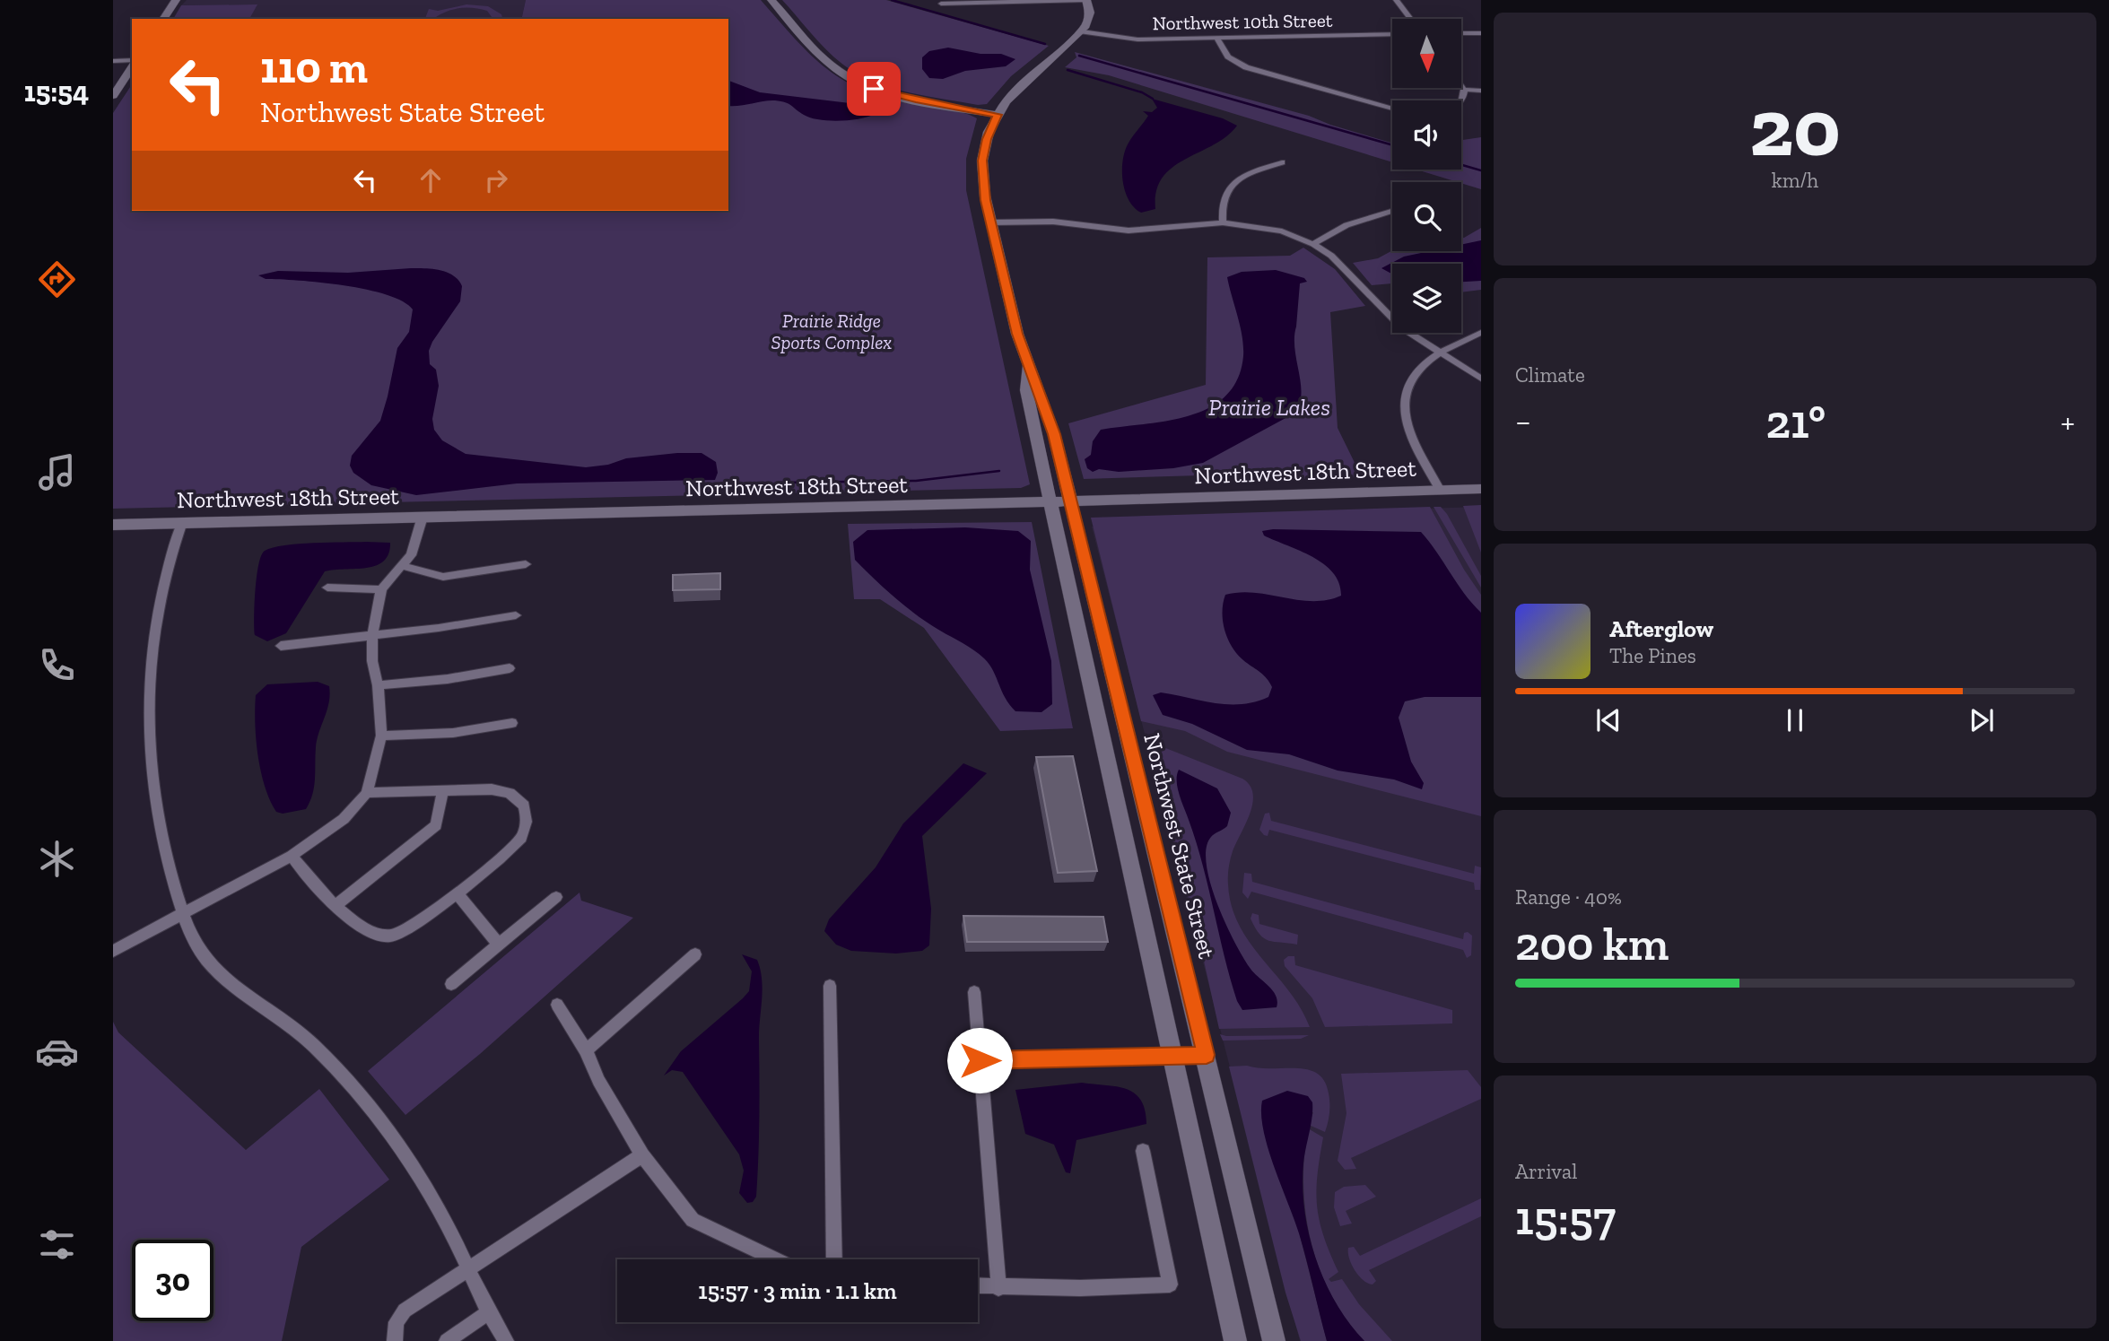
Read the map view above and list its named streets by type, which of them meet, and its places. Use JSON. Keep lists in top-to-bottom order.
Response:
{
  "streets": {
    "main road": ["Northwest 18th Street", "Northwest State Street"],
    "street": ["Northwest 10th Street"]
  },
  "crossings": [
    ["Northwest 10th Street", "Northwest State Street"],
    ["Northwest 18th Street", "Northwest State Street"]
  ],
  "parks": ["Prairie Ridge Sports Complex", "Prairie Lakes"],
  "north": "bottom",
  "page": {
    "tabs": "15:54",
    "tile": [
      ["20", "km/h"],
      "Climate",
      ["Range · 40%", "200 km"],
      ["Arrival", "15:57"]
    ],
    "turn": ["110 m", "Northwest State Street"],
    "heat": ["−", "21°", "+"],
    "song": ["Afterglow", "The Pines"],
    "limit": "30",
    "trip": "15:57 · 3 min · 1.1 km"
  }
}
